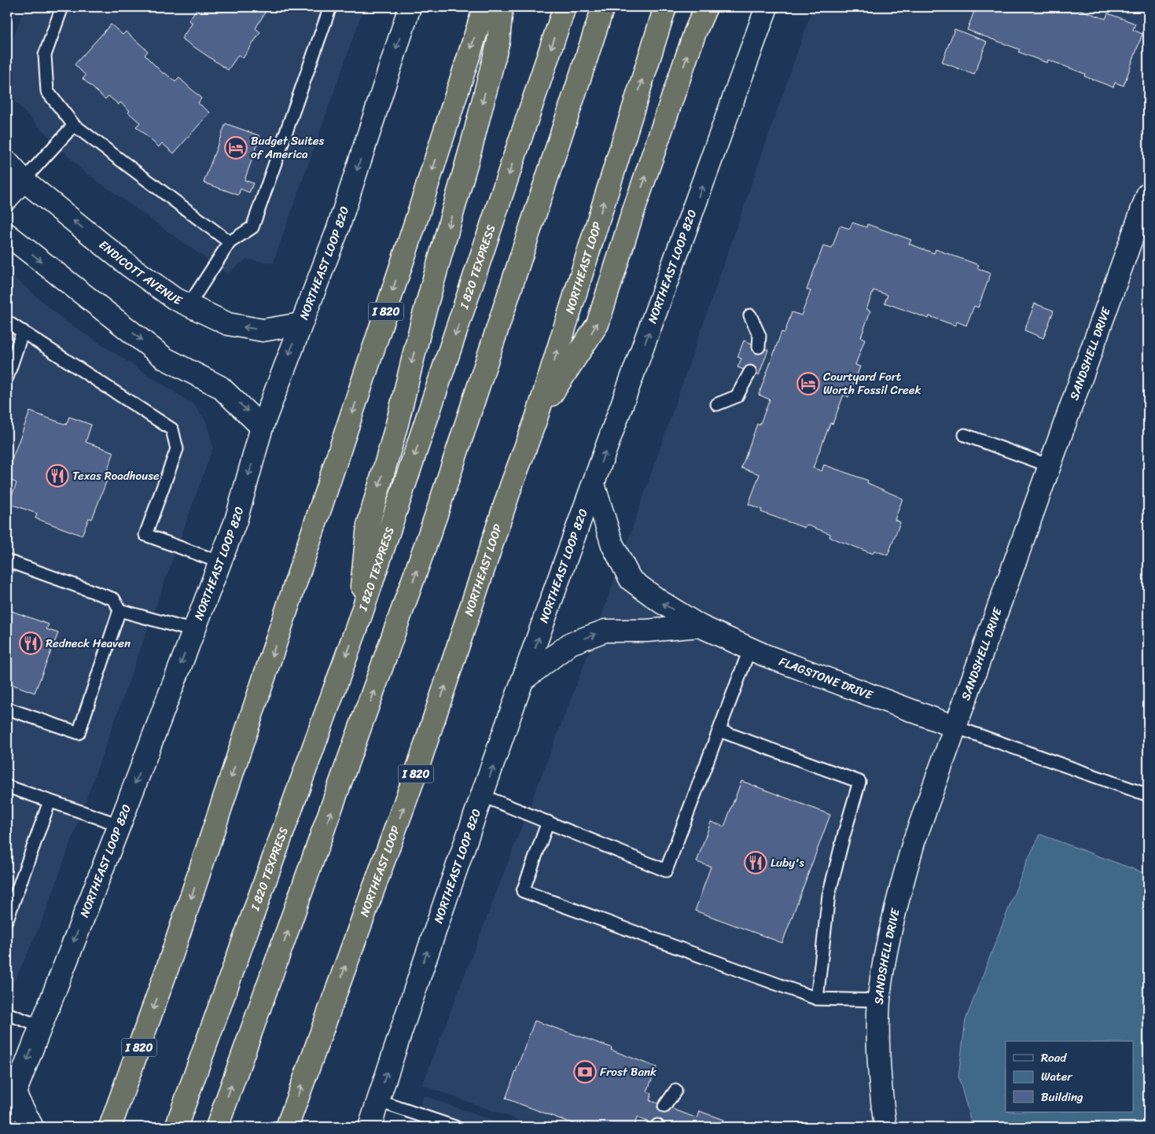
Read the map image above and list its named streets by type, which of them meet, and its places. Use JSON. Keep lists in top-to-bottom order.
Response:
{
  "streets": {
    "highway": ["I 820 TEXPRESS", "NORTHEAST LOOP", "I 820"],
    "main road": [
      "NORTHEAST LOOP 820",
      "ENDICOTT AVENUE",
      "SANDSHELL DRIVE",
      "FLAGSTONE DRIVE"
    ]
  },
  "crossings": [
    ["NORTHEAST LOOP 820", "ENDICOTT AVENUE"],
    ["NORTHEAST LOOP 820", "FLAGSTONE DRIVE"],
    ["SANDSHELL DRIVE", "FLAGSTONE DRIVE"]
  ],
  "places": {
    "hotel": ["Budget Suites of America", "Courtyard Fort Worth Fossil Creek"],
    "restaurant": ["Texas Roadhouse", "Redneck Heaven", "Luby's"],
    "bank": ["Frost Bank"]
  },
  "legend": ["Road", "Water", "Building"]
}
